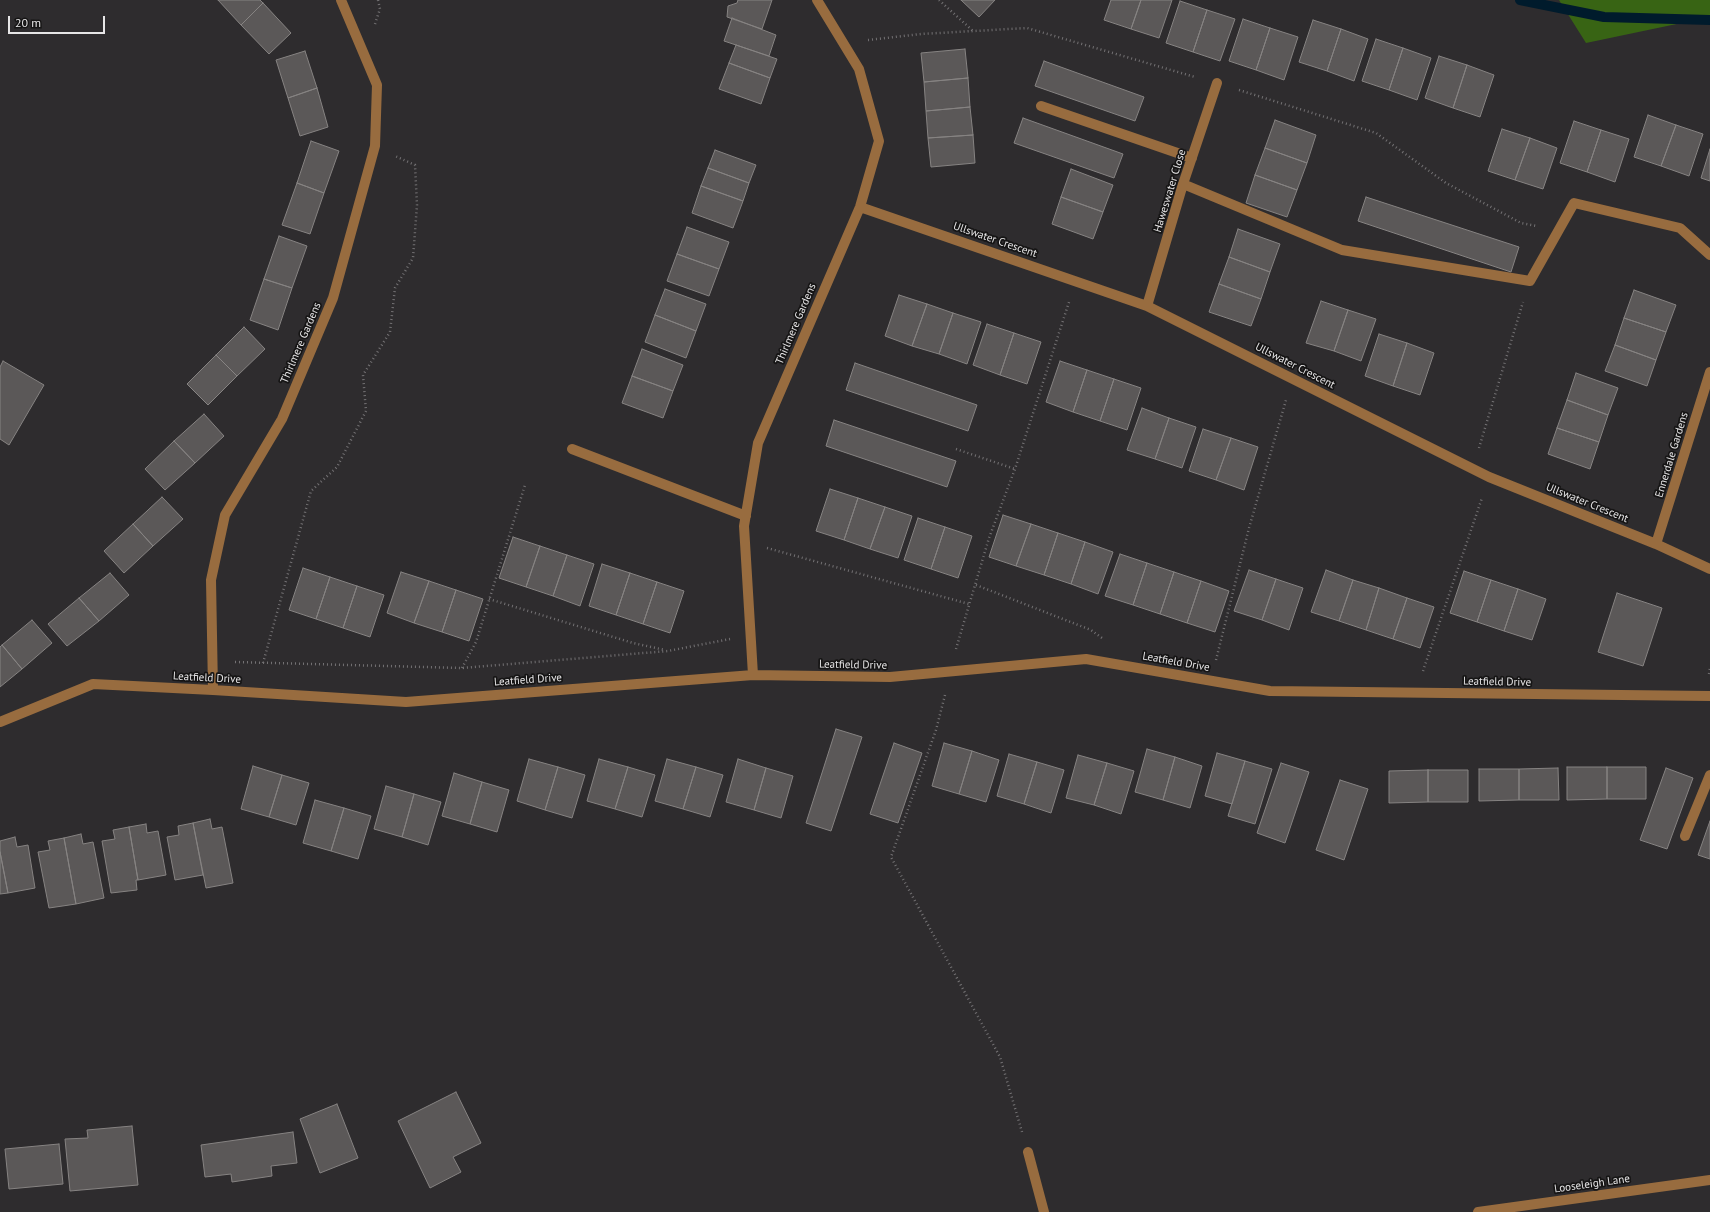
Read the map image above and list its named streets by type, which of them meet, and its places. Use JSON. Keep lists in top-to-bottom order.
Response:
{
  "streets": {
    "street": [
      "Haweswater Close",
      "Ullswater Crescent",
      "Thirlmere Gardens",
      "Ennerdale Gardens",
      "Leatfield Drive",
      "Looseleigh Lane"
    ]
  },
  "crossings": [
    ["Haweswater Close", "Ullswater Crescent"],
    ["Ullswater Crescent", "Thirlmere Gardens"],
    ["Ullswater Crescent", "Ennerdale Gardens"],
    ["Thirlmere Gardens", "Leatfield Drive"]
  ],
  "scale_bar": "20 m"
}
